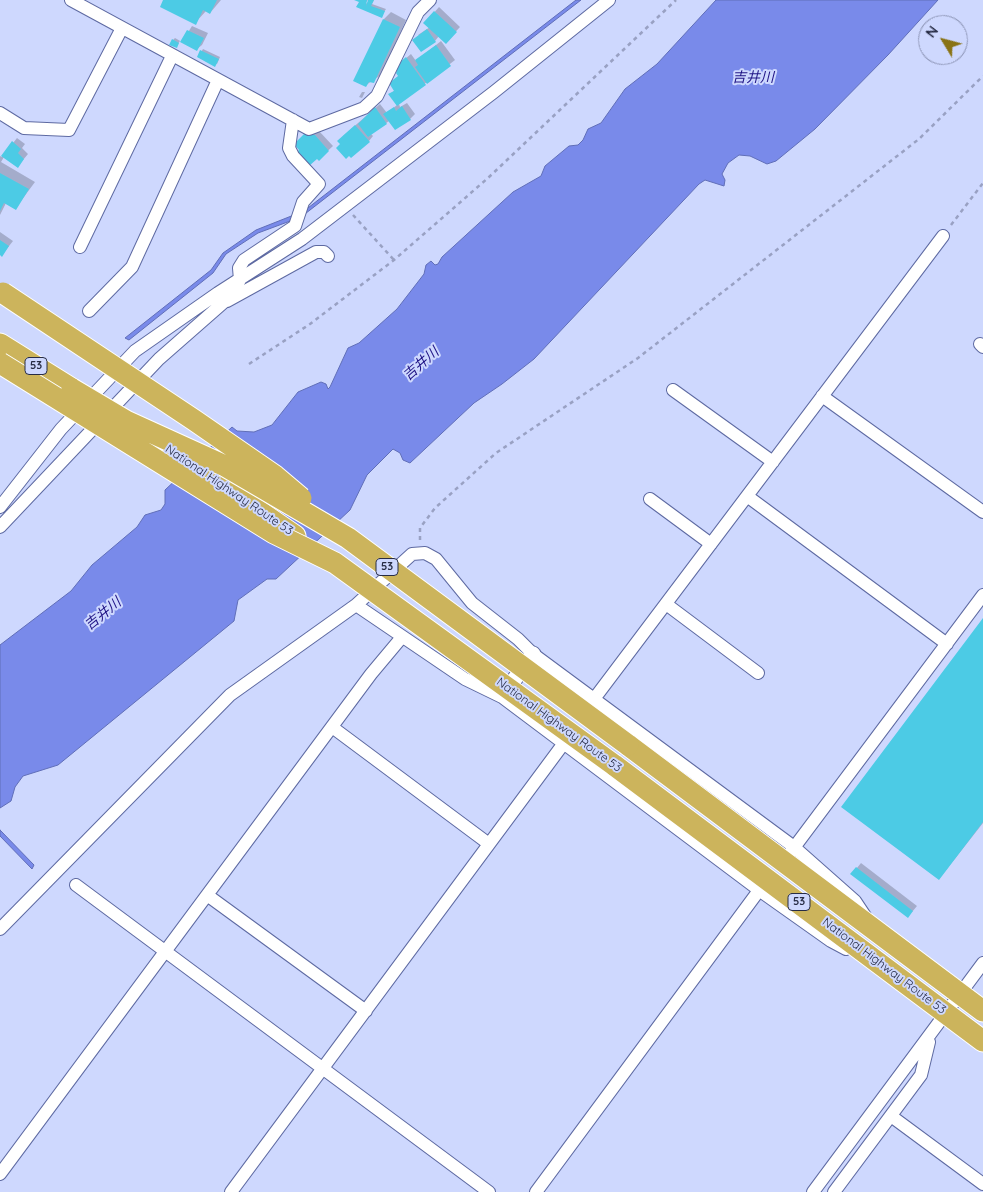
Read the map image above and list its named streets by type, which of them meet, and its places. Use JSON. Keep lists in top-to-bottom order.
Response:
{
  "streets": {
    "highway": ["53", "National Highway Route 53"]
  },
  "water": ["吉井川"],
  "north": "top left"
}
